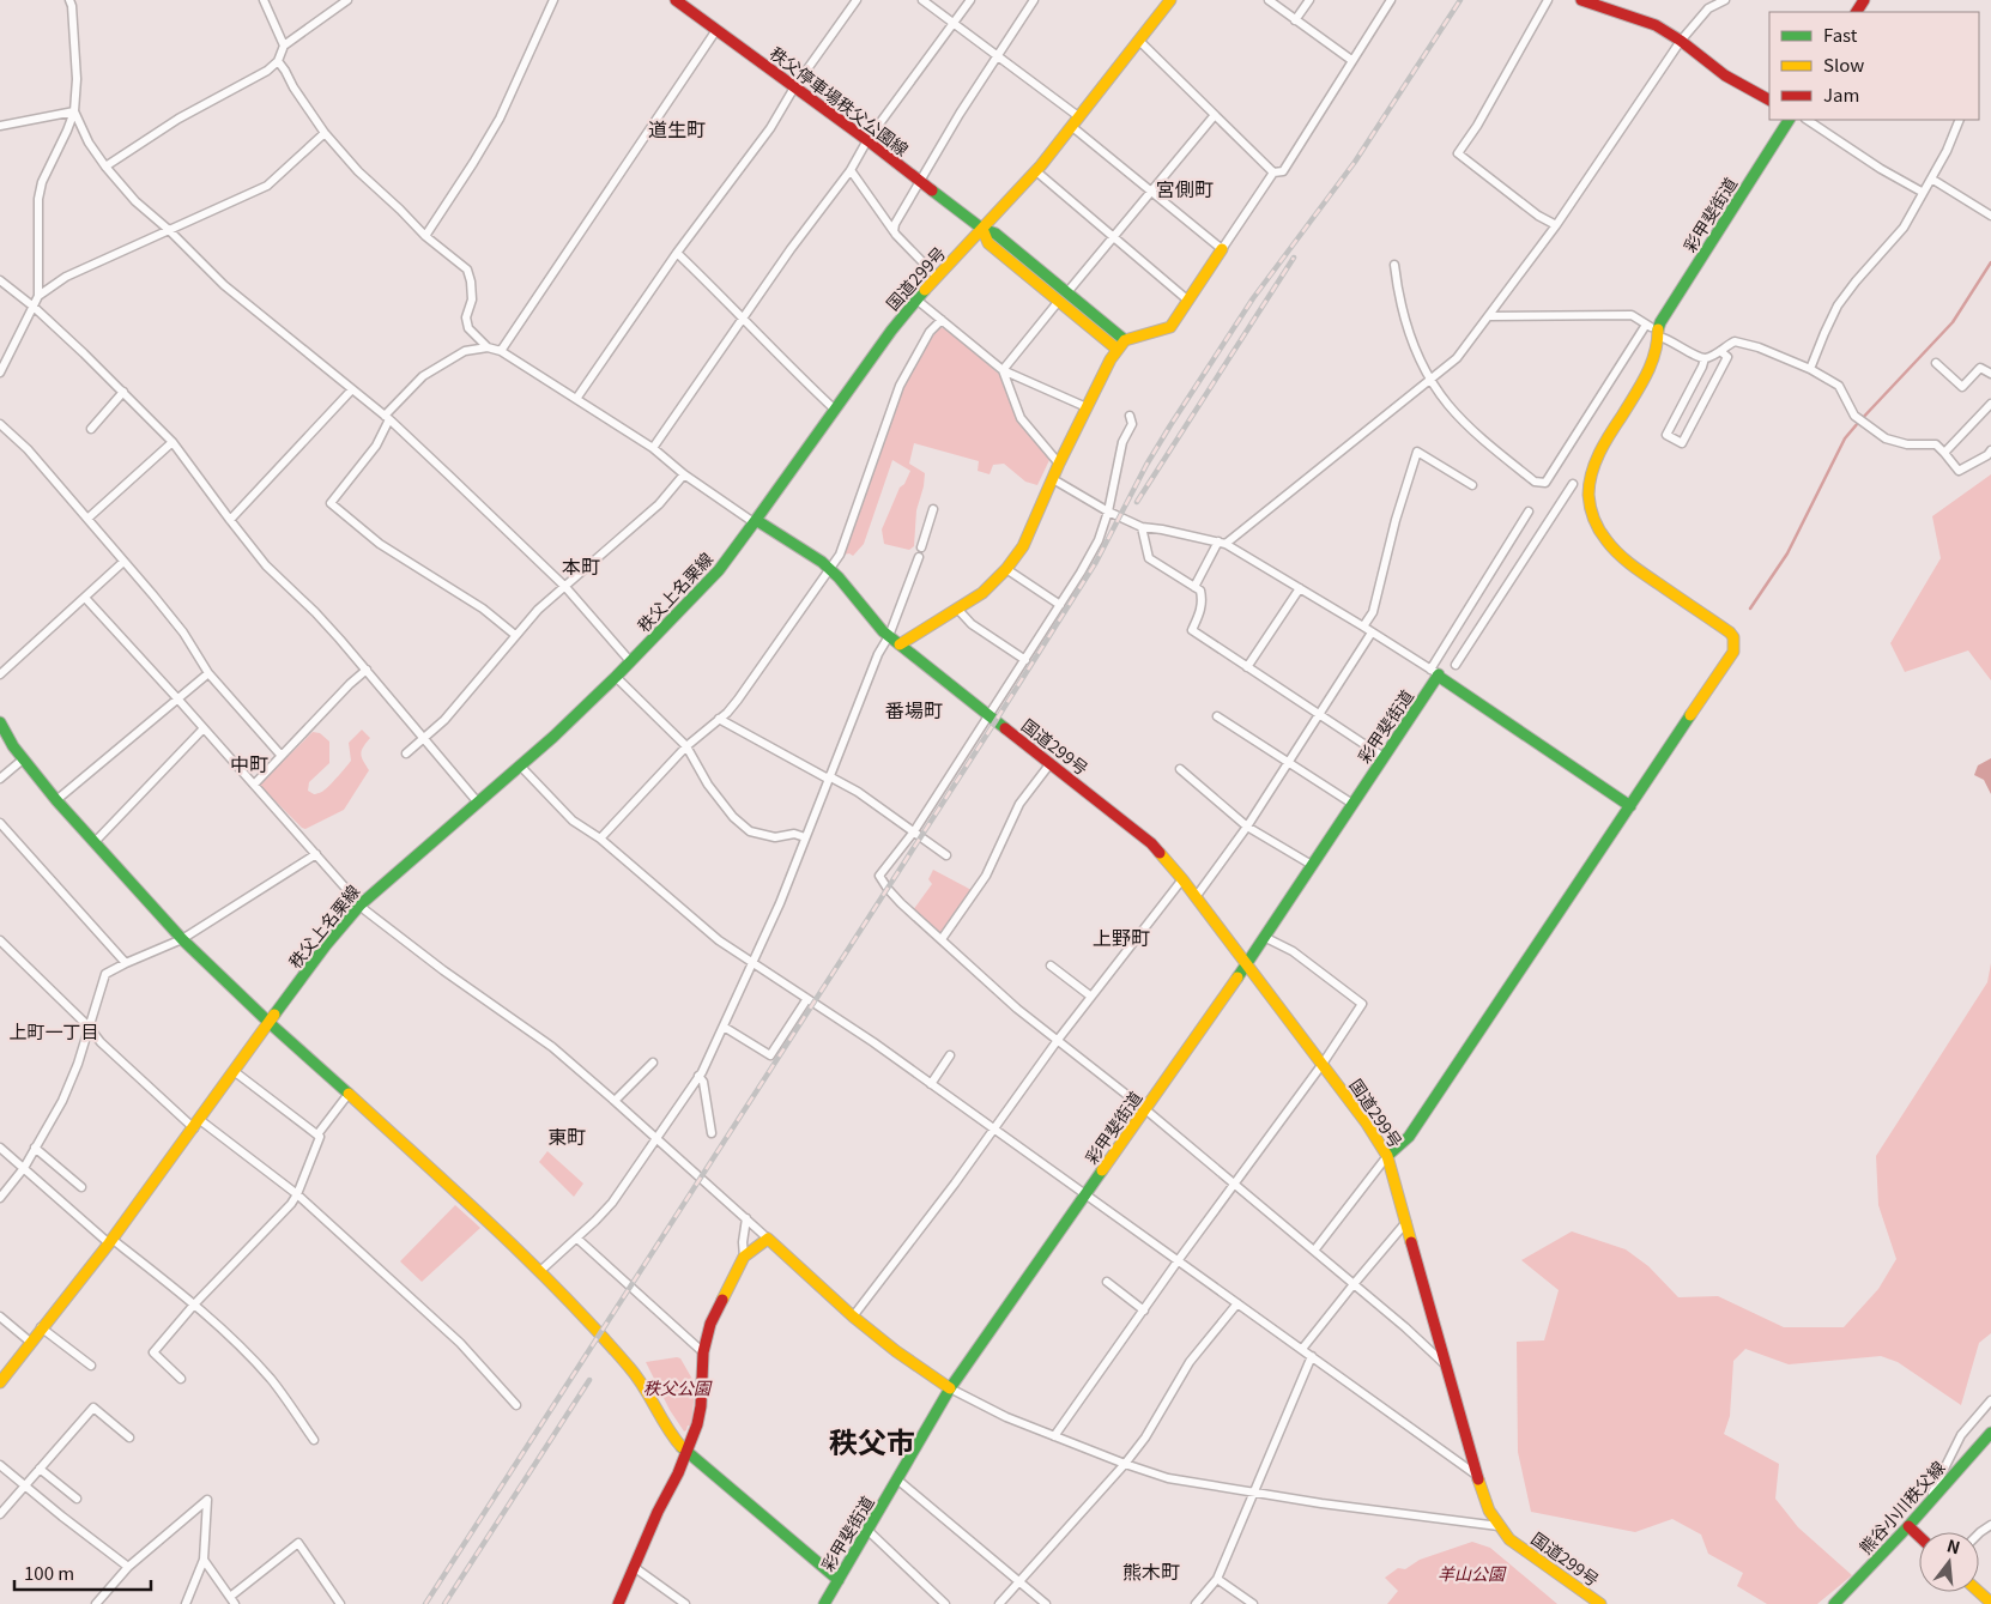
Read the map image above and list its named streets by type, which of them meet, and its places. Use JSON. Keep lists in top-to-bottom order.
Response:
{
  "streets": {
    "main road": [
      "秩父停車場秩父公園線",
      "彩甲斐街道",
      "国道299号",
      "秩父上名栗線",
      "熊谷小川秩父線"
    ]
  },
  "crossings": [
    ["秩父停車場秩父公園線", "国道299号"],
    ["彩甲斐街道", "国道299号"],
    ["国道299号", "秩父上名栗線"]
  ],
  "districts": [
    "道生町",
    "宮側町",
    "本町",
    "番場町",
    "中町",
    "上野町",
    "上町一丁目",
    "東町",
    "秩父市",
    "熊木町"
  ],
  "parks": ["秩父公園", "羊山公園"],
  "legend": ["Fast", "Slow", "Jam"],
  "scale_bar": "100 m",
  "north": "top"
}
